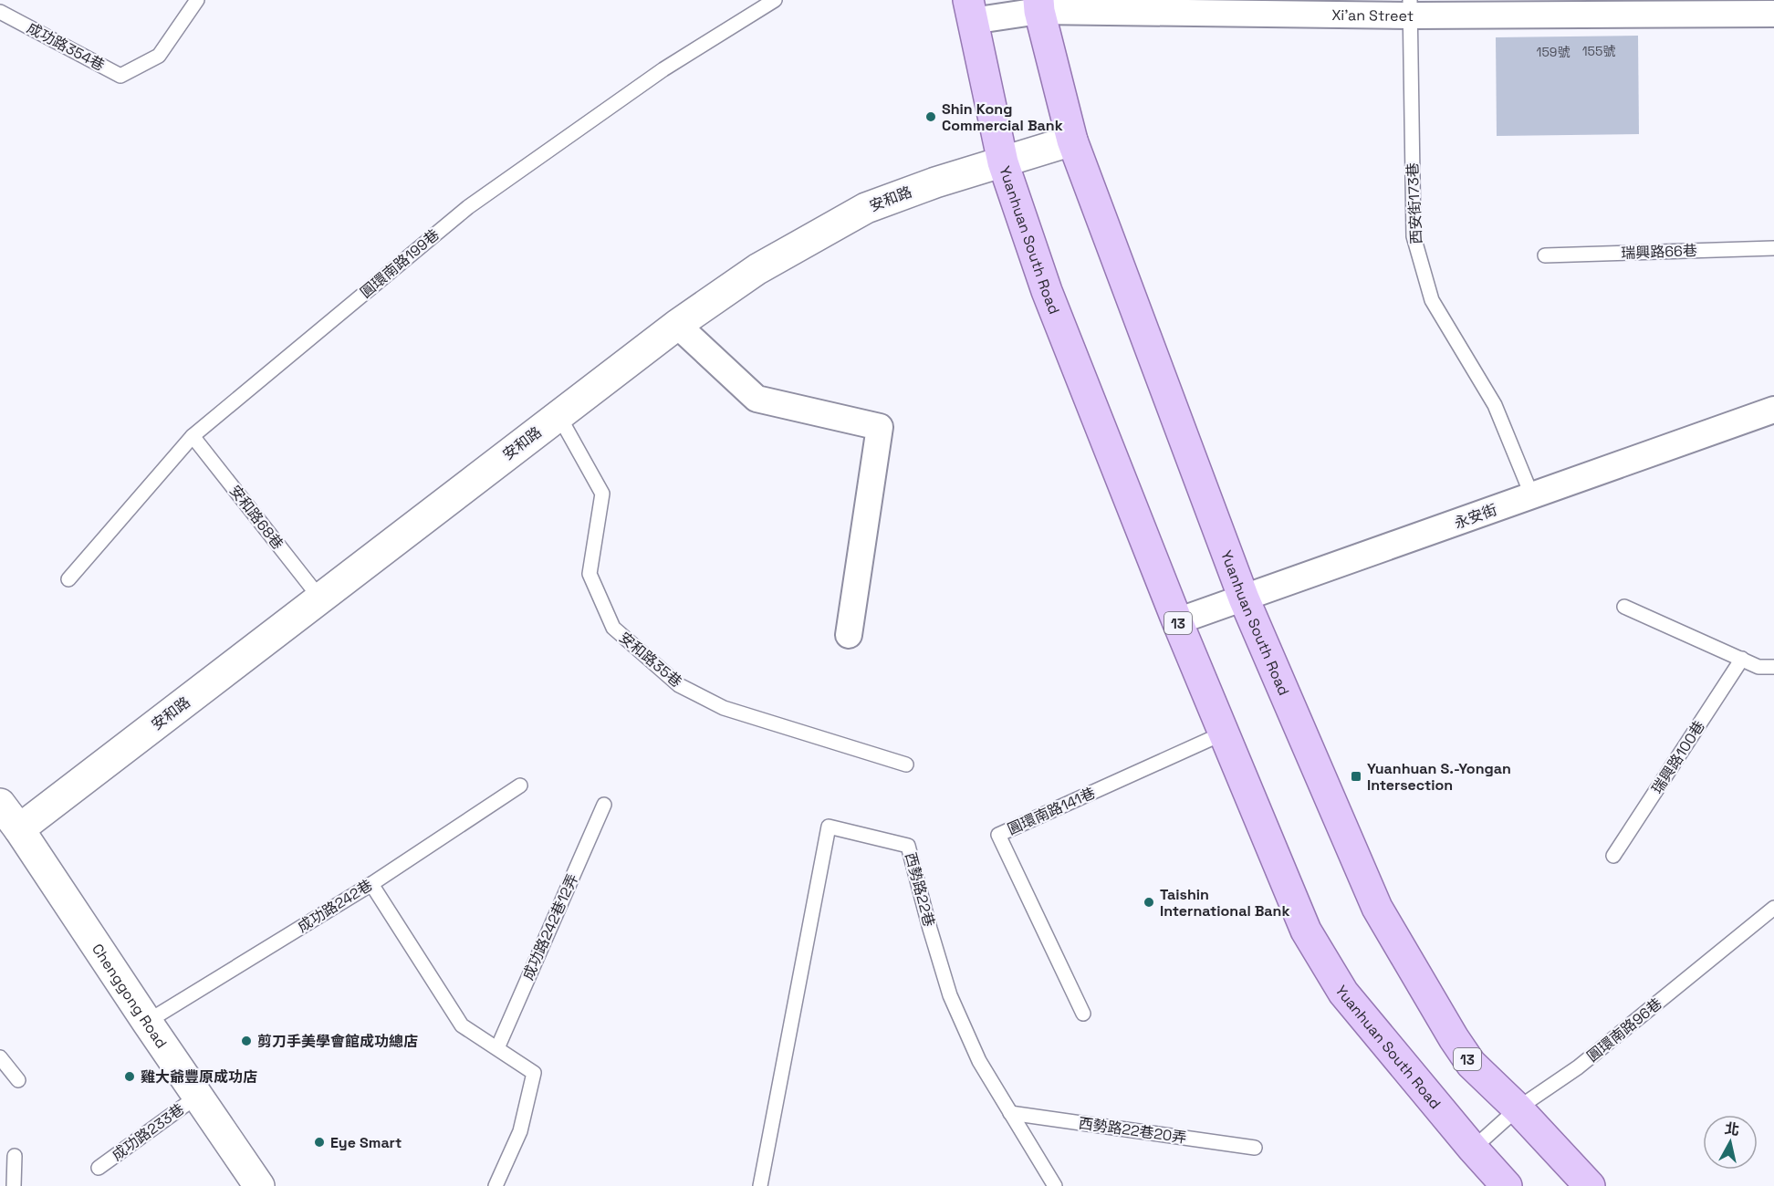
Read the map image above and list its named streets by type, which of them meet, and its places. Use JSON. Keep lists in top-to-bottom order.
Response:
{
  "streets": {
    "main road": ["Yuanhuan South Road", "13"],
    "street": [
      "Xi’an Street",
      "安和路",
      "永安街",
      "Chenggong Road"
    ],
    "lane": [
      "成功路354巷",
      "西安街173巷",
      "瑞興路66巷",
      "圓環南路199巷",
      "安和路68巷",
      "安和路35巷",
      "瑞興路100巷",
      "圓環南路141巷",
      "西勢路22巷",
      "成功路242巷",
      "成功路242巷12弄",
      "圓環南路96巷",
      "西勢路22巷20弄",
      "成功路233巷"
    ]
  },
  "crossings": [
    ["Xi’an Street", "西安街173巷"],
    ["Xi’an Street", "Yuanhuan South Road"],
    ["安和路", "Yuanhuan South Road"],
    ["安和路", "安和路68巷"],
    ["安和路", "安和路35巷"],
    ["安和路", "Chenggong Road"],
    ["西安街173巷", "永安街"],
    ["Yuanhuan South Road", "永安街"],
    ["Yuanhuan South Road", "圓環南路141巷"],
    ["Yuanhuan South Road", "圓環南路96巷"],
    ["圓環南路199巷", "安和路68巷"],
    ["西勢路22巷", "西勢路22巷20弄"],
    ["成功路242巷", "Chenggong Road"],
    ["Chenggong Road", "成功路233巷"]
  ],
  "places": {
    "other": [
      "Shin Kong Commercial Bank",
      "Taishin International Bank",
      "剪刀手美學會館成功總店",
      "雞大爺豐原成功店",
      "Eye Smart"
    ],
    "transit": ["Yuanhuan S.-Yongan Intersection"]
  },
  "house_numbers": ["155號", "159號"],
  "north": "top"
}
